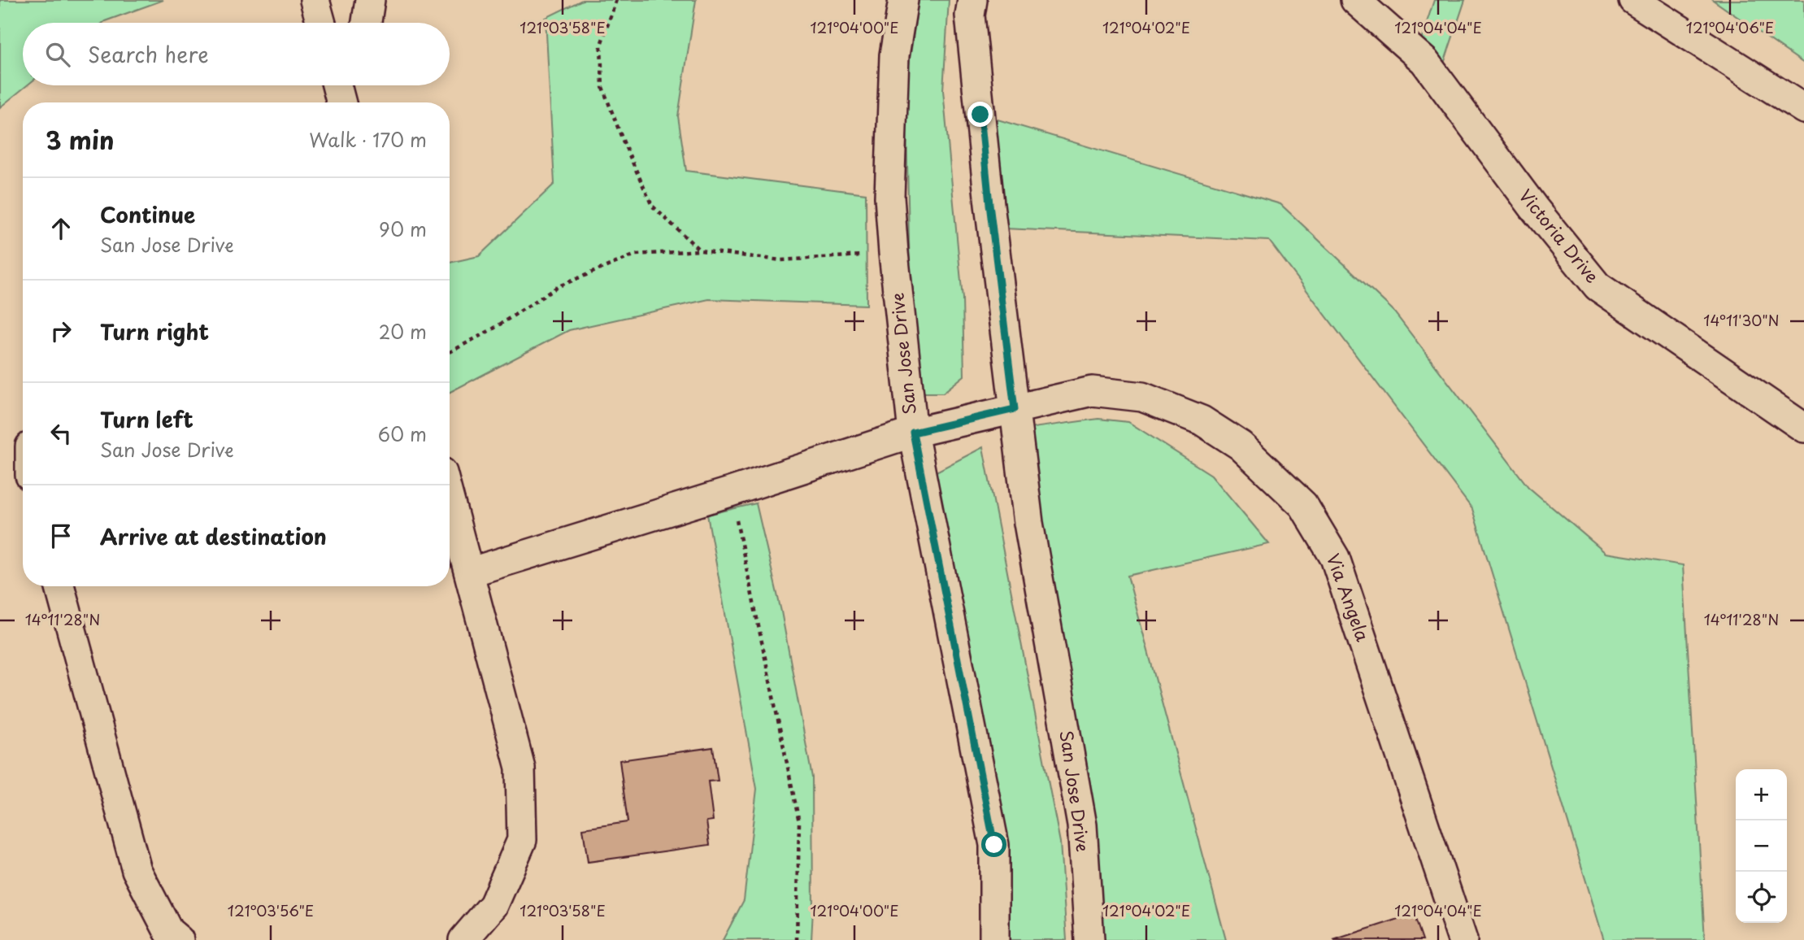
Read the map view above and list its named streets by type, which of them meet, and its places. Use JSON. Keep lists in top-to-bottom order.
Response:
{
  "streets": {
    "street": ["Victoria Drive", "San Jose Drive", "Via Angela"]
  },
  "crossings": [
    ["San Jose Drive", "Via Angela"]
  ],
  "page": {
    "search": "Search here",
    "heading": ["3 min", "Walk · 170 m"],
    "list": [
      ["Continue", "San Jose Drive", "90 m"],
      ["Turn right", "20 m"],
      ["Turn left", "San Jose Drive", "60 m"],
      "Arrive at destination"
    ],
    "map_buttons": ["+", "−"]
  },
  "coordinates": [
    "121°03'58\"E",
    "121°04'00\"E",
    "121°04'02\"E",
    "121°04'04\"E",
    "121°04'06\"E",
    "14°11'30\"N",
    "14°11'28\"N",
    "121°03'56\"E"
  ]
}
